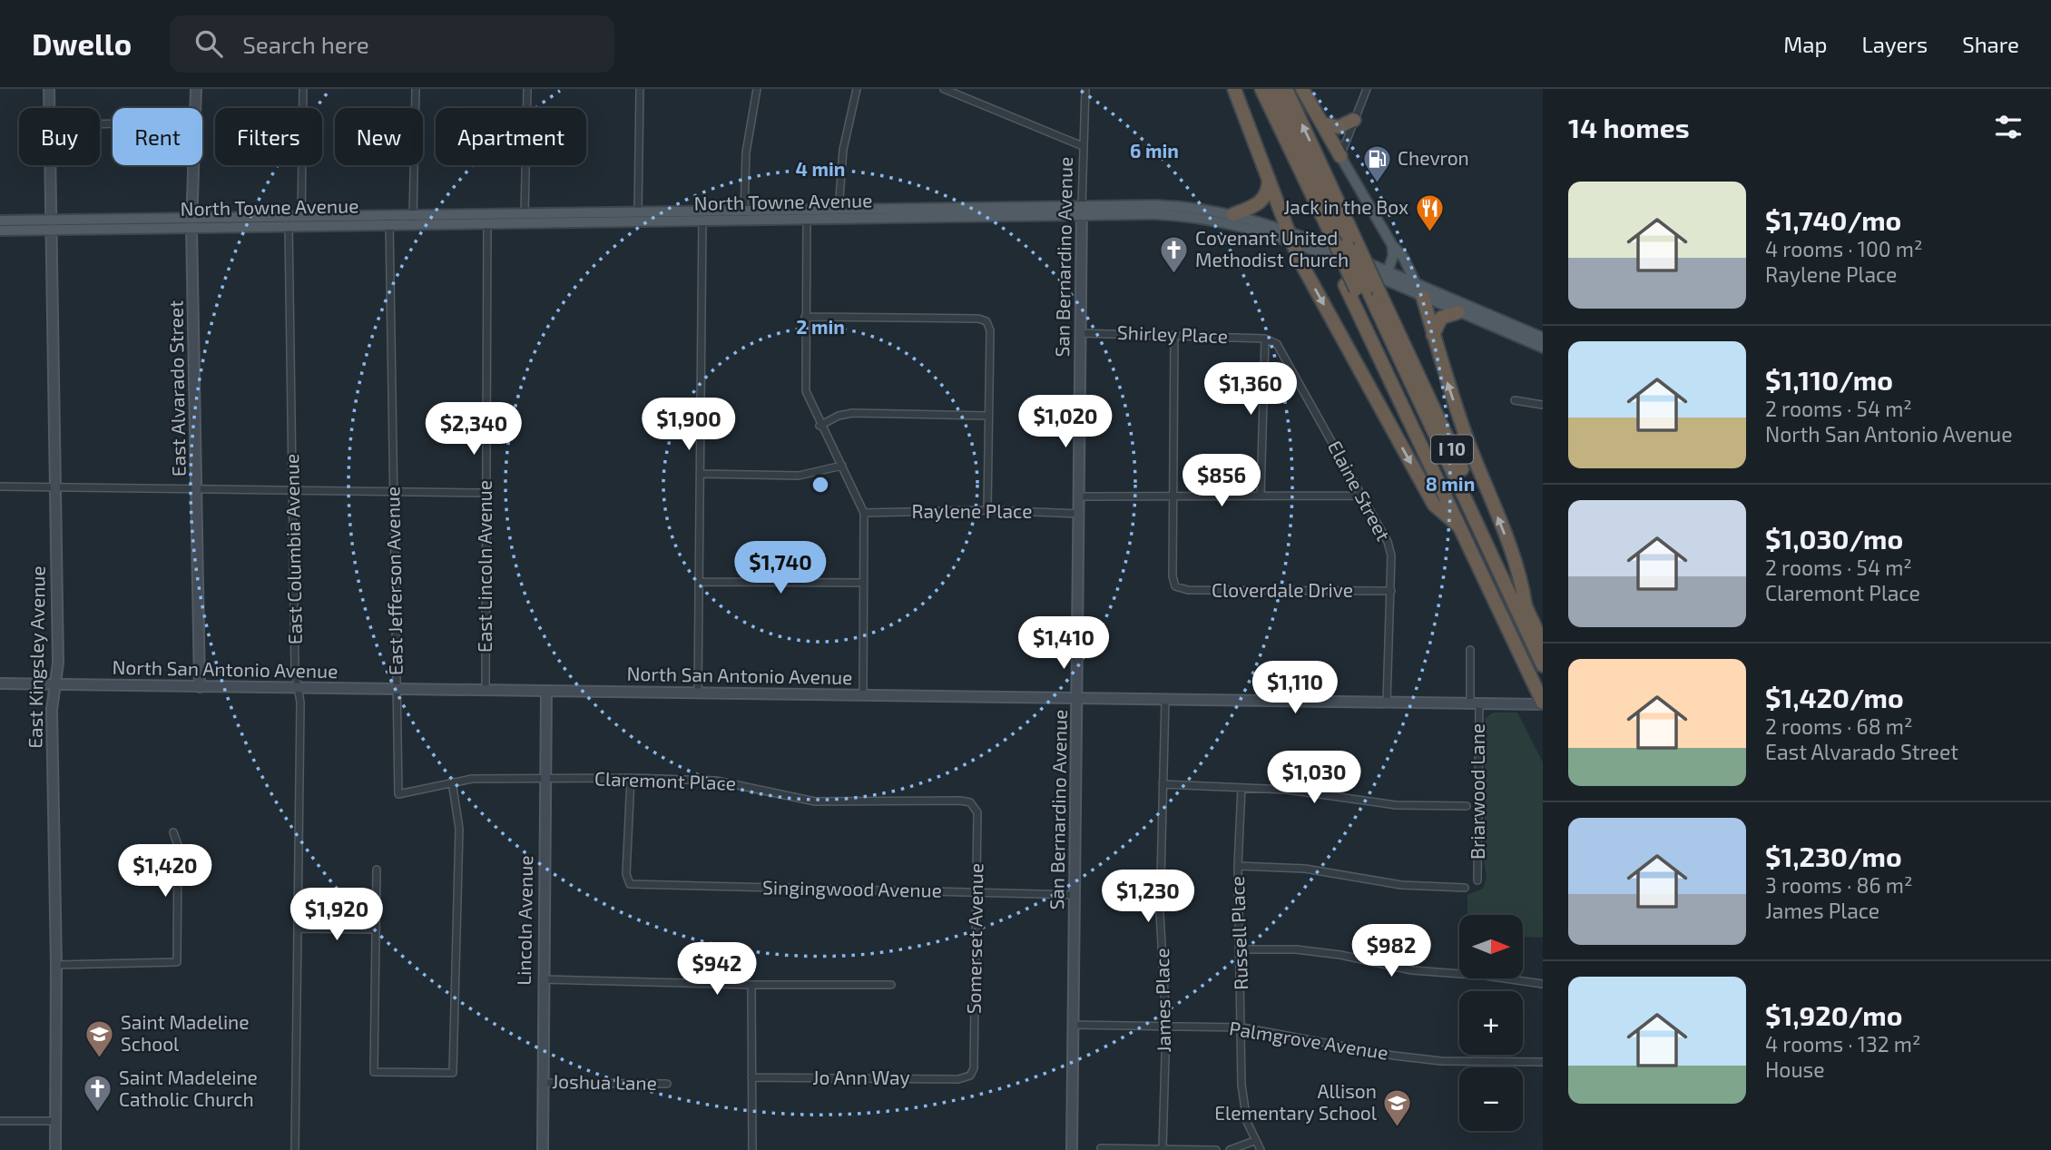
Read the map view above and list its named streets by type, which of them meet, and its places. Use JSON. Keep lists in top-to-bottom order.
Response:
{
  "streets": {
    "highway": ["I 10"],
    "main road": [
      "North Towne Avenue",
      "San Bernardino Avenue",
      "East Alvarado Street",
      "East Kingsley Avenue",
      "North San Antonio Avenue",
      "Lincoln Avenue"
    ],
    "street": [
      "Shirley Place",
      "Elaine Street",
      "Raylene Place",
      "East Columbia Avenue",
      "East Lincoln Avenue",
      "East Jefferson Avenue",
      "Cloverdale Drive",
      "Claremont Place",
      "Briarwood Lane",
      "Singingwood Avenue",
      "Russell Place",
      "Somerset Avenue",
      "James Place",
      "Palmgrove Avenue",
      "Jo Ann Way",
      "Joshua Lane"
    ]
  },
  "crossings": [
    ["North Towne Avenue", "San Bernardino Avenue"],
    ["North Towne Avenue", "East Alvarado Street"],
    ["North Towne Avenue", "I 10"],
    ["North Towne Avenue", "East Columbia Avenue"],
    ["North Towne Avenue", "East Lincoln Avenue"],
    ["North Towne Avenue", "East Jefferson Avenue"],
    ["North Towne Avenue", "East Kingsley Avenue"],
    ["San Bernardino Avenue", "Shirley Place"],
    ["San Bernardino Avenue", "Raylene Place"],
    ["San Bernardino Avenue", "North San Antonio Avenue"],
    ["San Bernardino Avenue", "Singingwood Avenue"],
    ["San Bernardino Avenue", "Palmgrove Avenue"],
    ["Shirley Place", "Elaine Street"],
    ["East Alvarado Street", "North San Antonio Avenue"],
    ["I 10", "North San Antonio Avenue"],
    ["Elaine Street", "Cloverdale Drive"],
    ["Elaine Street", "North San Antonio Avenue"],
    ["East Columbia Avenue", "North San Antonio Avenue"],
    ["East Lincoln Avenue", "North San Antonio Avenue"],
    ["East Jefferson Avenue", "North San Antonio Avenue"],
    ["East Jefferson Avenue", "Claremont Place"],
    ["East Kingsley Avenue", "North San Antonio Avenue"],
    ["North San Antonio Avenue", "Briarwood Lane"],
    ["North San Antonio Avenue", "Lincoln Avenue"],
    ["North San Antonio Avenue", "James Place"],
    ["Claremont Place", "Singingwood Avenue"],
    ["Claremont Place", "Lincoln Avenue"],
    ["Claremont Place", "Somerset Avenue"],
    ["Singingwood Avenue", "Somerset Avenue"],
    ["Lincoln Avenue", "Joshua Lane"],
    ["Russell Place", "Palmgrove Avenue"],
    ["Somerset Avenue", "Jo Ann Way"],
    ["James Place", "Palmgrove Avenue"]
  ],
  "places": {
    "fuel station": ["Chevron"],
    "restaurant": ["Jack in the Box"],
    "church": ["Covenant United Methodist Church", "Saint Madeleine Catholic Church"],
    "school or university": ["Saint Madeline School", "Allison Elementary School"]
  },
  "north": "right",
  "page": {
    "header": "Dwello",
    "search": "Search here",
    "nav": ["Map", "Layers", "Share"],
    "heading": "14 homes",
    "chip": [
      "Buy",
      "Rent",
      "Filters",
      "New",
      "Apartment"
    ],
    "list": [
      {
        "name": "$1,740/mo",
        "note": "4 rooms · 100 m² · Raylene Place"
      },
      {
        "name": "$1,110/mo",
        "note": "2 rooms · 54 m² · North San Antonio Avenue"
      },
      {
        "name": "$1,030/mo",
        "note": "2 rooms · 54 m² · Claremont Place"
      },
      {
        "name": "$1,420/mo",
        "note": "2 rooms · 68 m² · East Alvarado Street"
      },
      {
        "name": "$1,230/mo",
        "note": "3 rooms · 86 m² · James Place"
      },
      {
        "name": "$1,920/mo",
        "note": "4 rooms · 132 m² · House"
      }
    ],
    "price": [
      "$1,360",
      "$1,020",
      "$1,900",
      "$2,340",
      "$856",
      "$1,740",
      "$1,410",
      "$1,110",
      "$1,030",
      "$1,420",
      "$1,230",
      "$1,920",
      "$982",
      "$942"
    ],
    "map_buttons": ["+", "−"]
  },
  "rings": [
    "6 min",
    "4 min",
    "2 min",
    "8 min"
  ]
}
